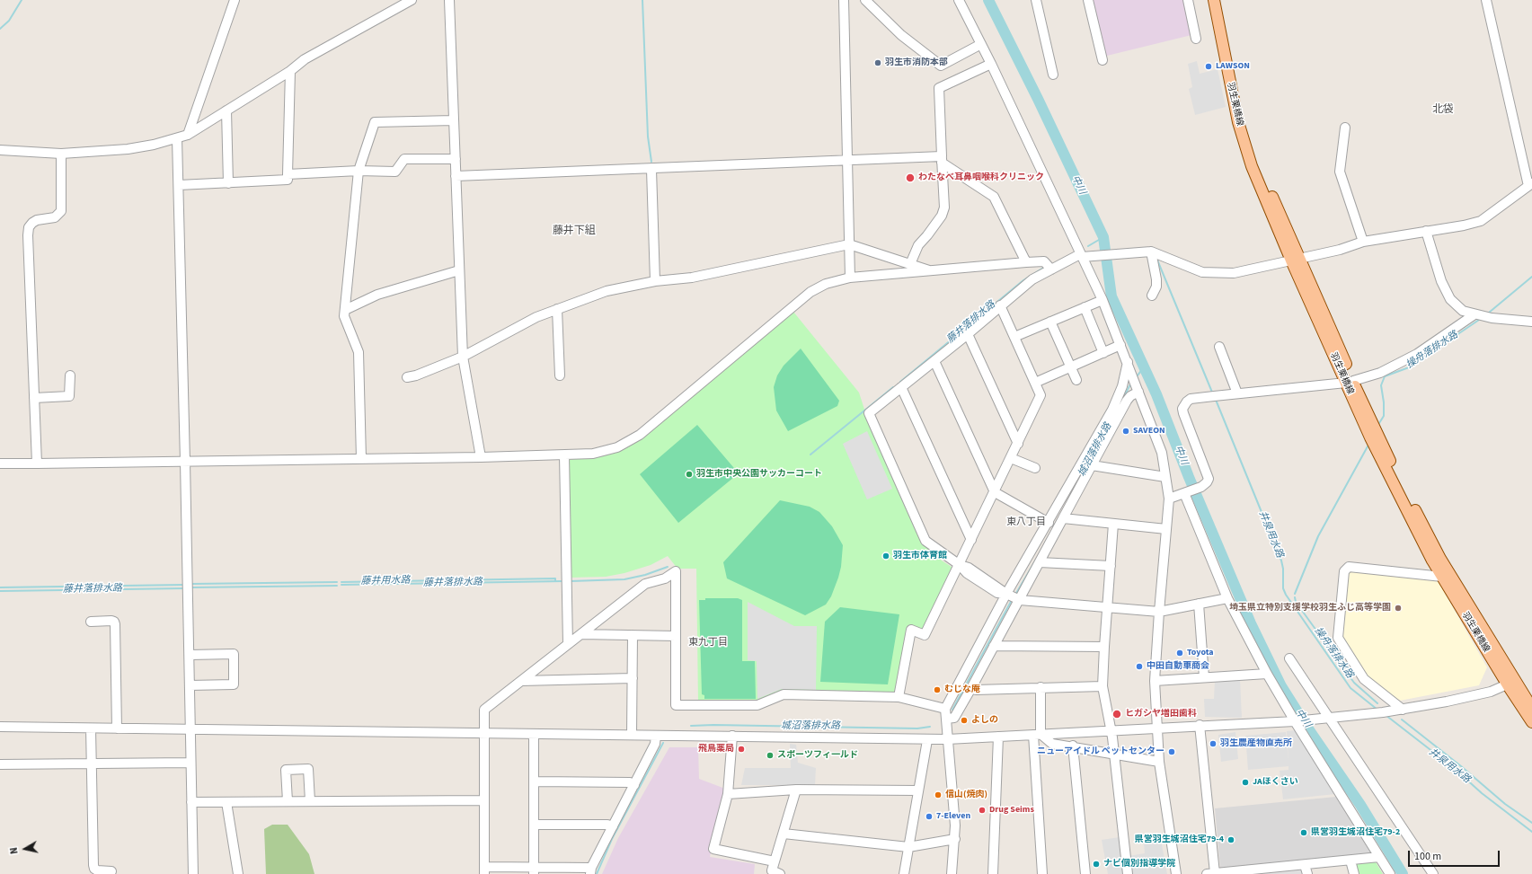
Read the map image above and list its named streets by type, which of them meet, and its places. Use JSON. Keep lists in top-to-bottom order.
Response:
{
  "streets": {
    "main road": ["羽生栗橋線"]
  },
  "districts": [
    "北袋",
    "藤井下組",
    "東八丁目",
    "東九丁目"
  ],
  "water": [
    "中川",
    "藤井落排水路",
    "操舟落排水路",
    "城沼落排水路",
    "井泉用水路",
    "藤井用水路"
  ],
  "places": [
    "羽生市消防本部",
    "LAWSON",
    "わたなべ耳鼻咽喉科クリニック",
    "SAVEON",
    "羽生市中央公園サッカーコート",
    "羽生市体育館",
    "埼玉県立特別支援学校羽生ふじ高等学園",
    "Toyota",
    "中田自動車商会",
    "むじな庵",
    "ヒガシヤ増田歯科",
    "よしの",
    "羽生農産物直売所",
    "飛鳥薬局",
    "ニューアイドル ペットセンター",
    "スポーツフィ一ルド",
    "JAほくさい",
    "信山(焼肉)",
    "Drug Seims",
    "7-Eleven",
    "県営羽生城沼住宅79-2",
    "県営羽生城沼住宅79-4",
    "ナビ個別指導学院"
  ],
  "scale_bar": "100 m",
  "north": "left"
}
